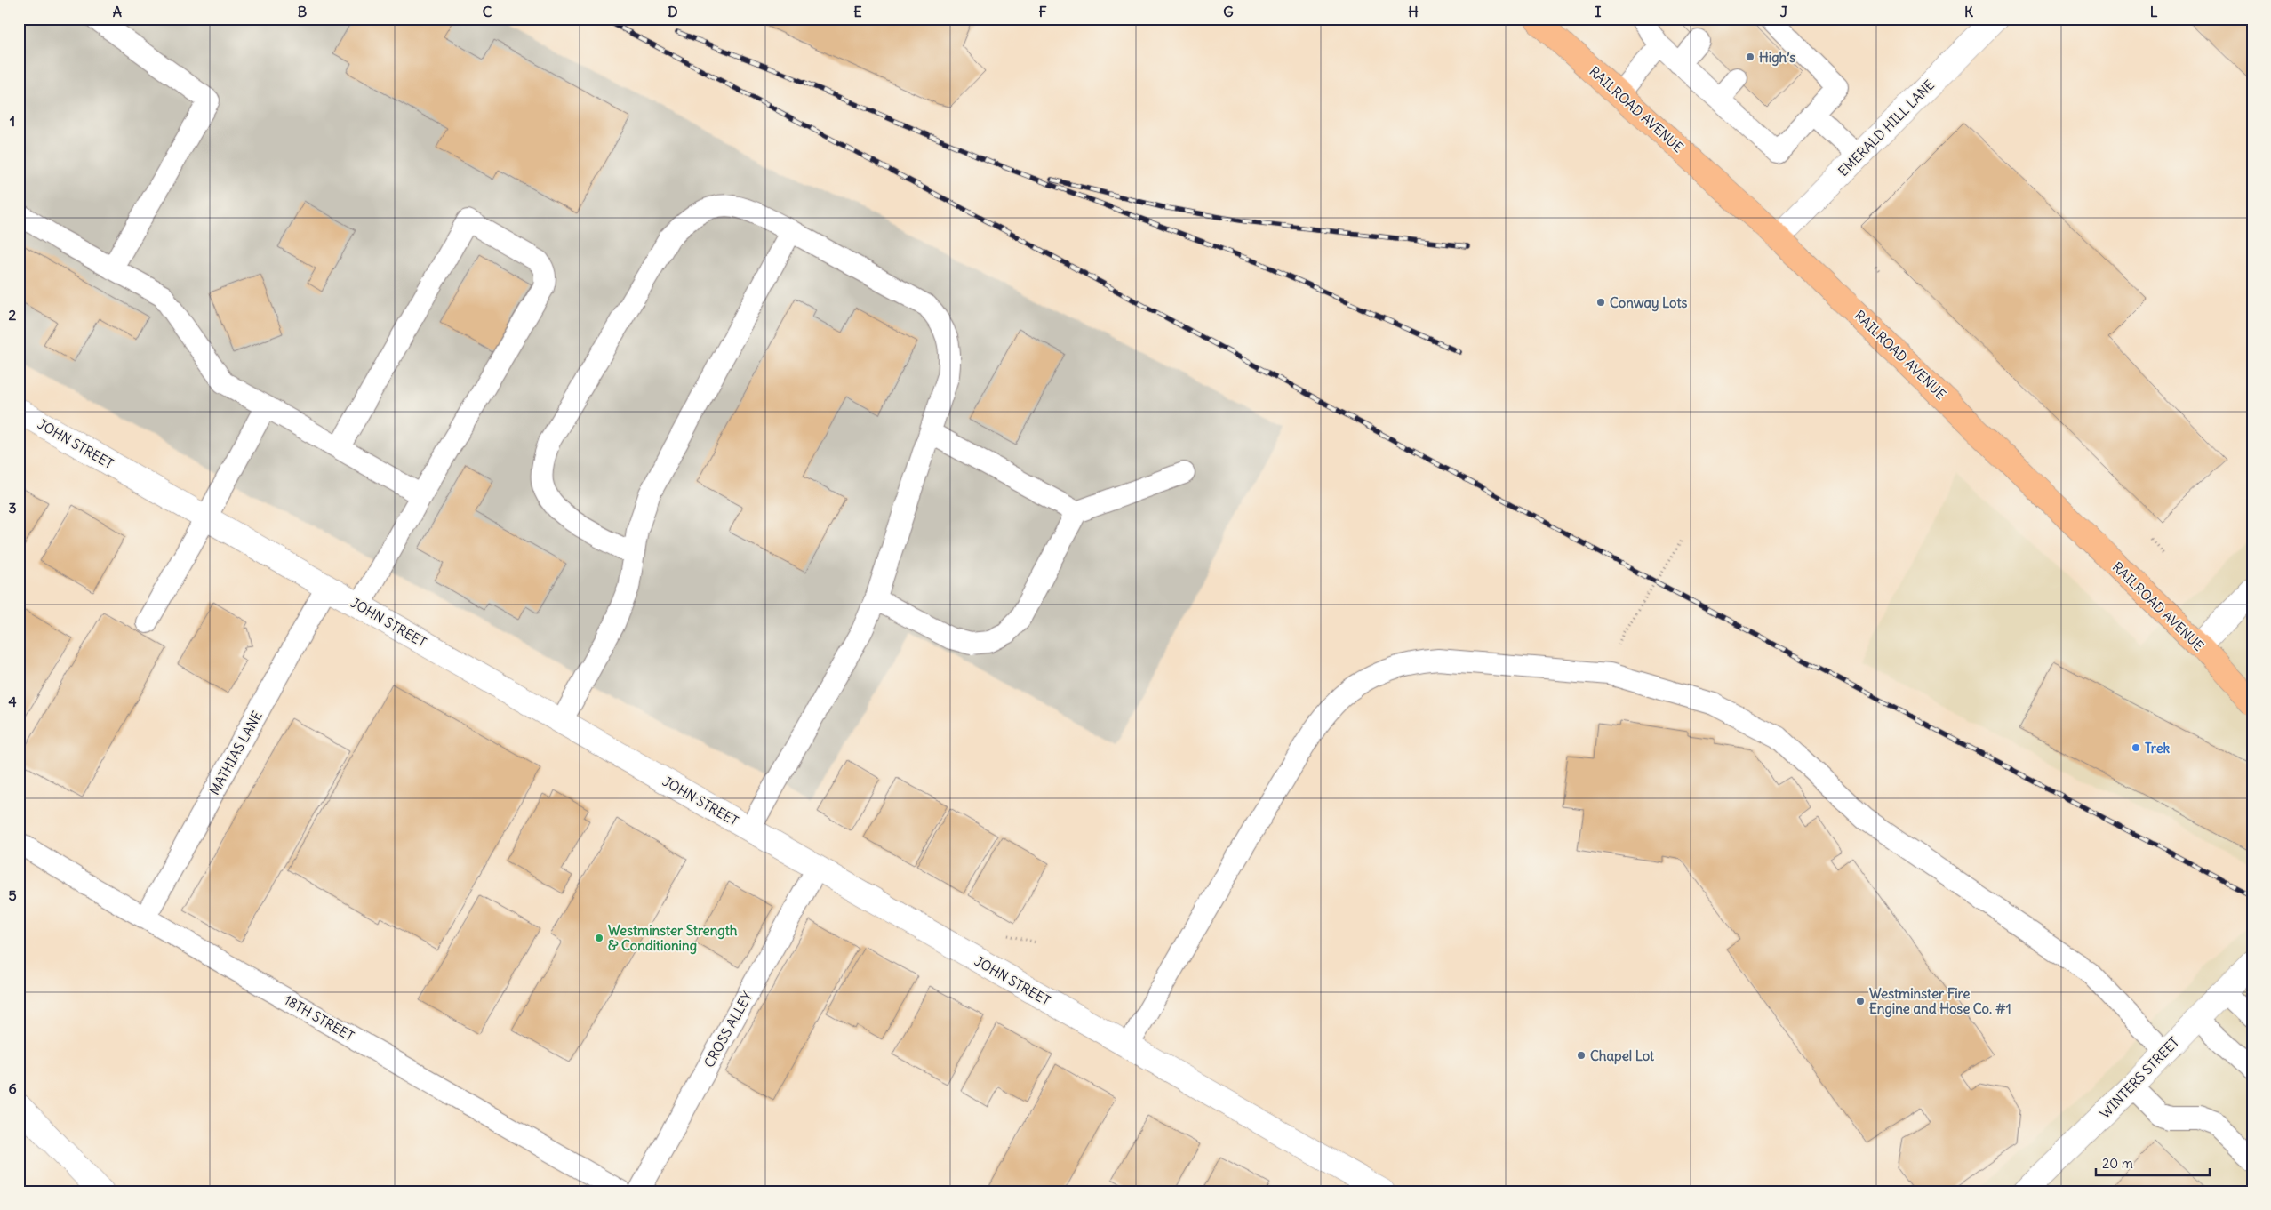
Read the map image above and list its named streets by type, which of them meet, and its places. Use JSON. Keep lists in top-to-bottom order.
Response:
{
  "streets": {
    "highway": ["RAILROAD AVENUE"],
    "street": ["EMERALD HILL LANE", "JOHN STREET", "WINTERS STREET"],
    "lane": ["MATHIAS LANE", "18TH STREET", "CROSS ALLEY"]
  },
  "crossings": [
    ["RAILROAD AVENUE", "EMERALD HILL LANE"],
    ["JOHN STREET", "MATHIAS LANE"],
    ["JOHN STREET", "CROSS ALLEY"],
    ["MATHIAS LANE", "18TH STREET"]
  ],
  "places": [
    "High’s",
    "Conway Lots",
    "Trek",
    "Westminster Strength & Conditioning",
    "Westminster Fire Engine and Hose Co. #1",
    "Chapel Lot"
  ],
  "scale_bar": "20 m",
  "grid": {
    "columns": [
      "A",
      "B",
      "C",
      "D",
      "E",
      "F",
      "G",
      "H",
      "I",
      "J",
      "K",
      "L"
    ],
    "rows": [
      "1",
      "2",
      "3",
      "4",
      "5",
      "6"
    ]
  }
}
